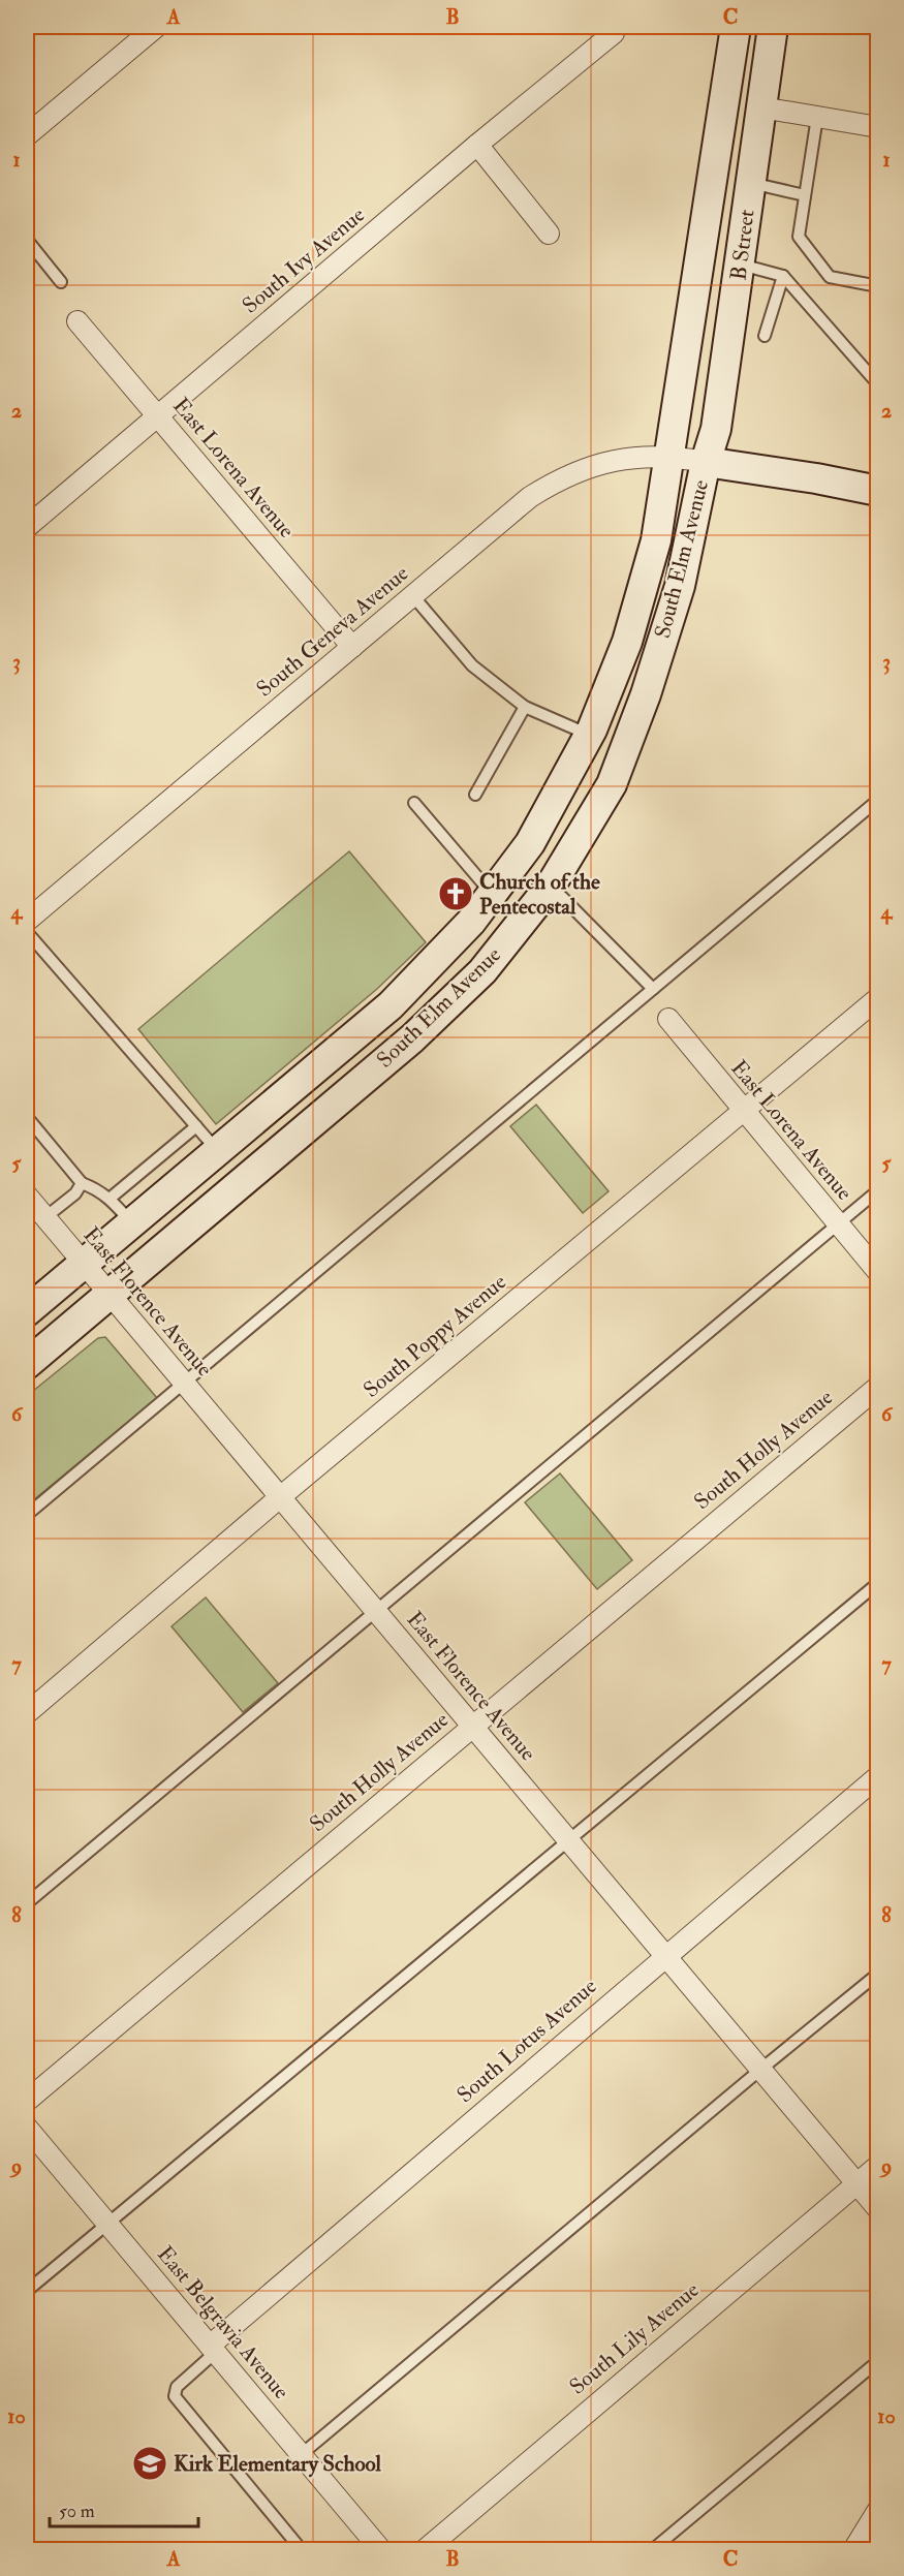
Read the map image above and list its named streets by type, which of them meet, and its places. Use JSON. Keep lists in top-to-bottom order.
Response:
{
  "streets": {
    "main road": ["B Street", "South Elm Avenue"],
    "street": [
      "South Ivy Avenue",
      "East Lorena Avenue",
      "South Geneva Avenue",
      "East Florence Avenue",
      "South Poppy Avenue",
      "South Holly Avenue",
      "South Lotus Avenue",
      "East Belgravia Avenue",
      "South Lily Avenue"
    ]
  },
  "crossings": [
    ["B Street", "South Elm Avenue"],
    ["B Street", "South Geneva Avenue"],
    ["South Ivy Avenue", "East Lorena Avenue"],
    ["East Lorena Avenue", "South Geneva Avenue"],
    ["East Lorena Avenue", "South Poppy Avenue"],
    ["South Elm Avenue", "South Geneva Avenue"],
    ["South Elm Avenue", "East Florence Avenue"],
    ["East Florence Avenue", "South Poppy Avenue"],
    ["East Florence Avenue", "South Holly Avenue"],
    ["East Florence Avenue", "South Lotus Avenue"],
    ["East Florence Avenue", "South Lily Avenue"],
    ["South Lotus Avenue", "East Belgravia Avenue"]
  ],
  "places": {
    "church": ["Church of the Pentecostal"],
    "school or university": ["Kirk Elementary School"]
  },
  "scale_bar": "50 m",
  "grid": {
    "columns": ["A", "B", "C"],
    "rows": [
      "1",
      "2",
      "3",
      "4",
      "5",
      "6",
      "7",
      "8",
      "9",
      "10"
    ]
  }
}
